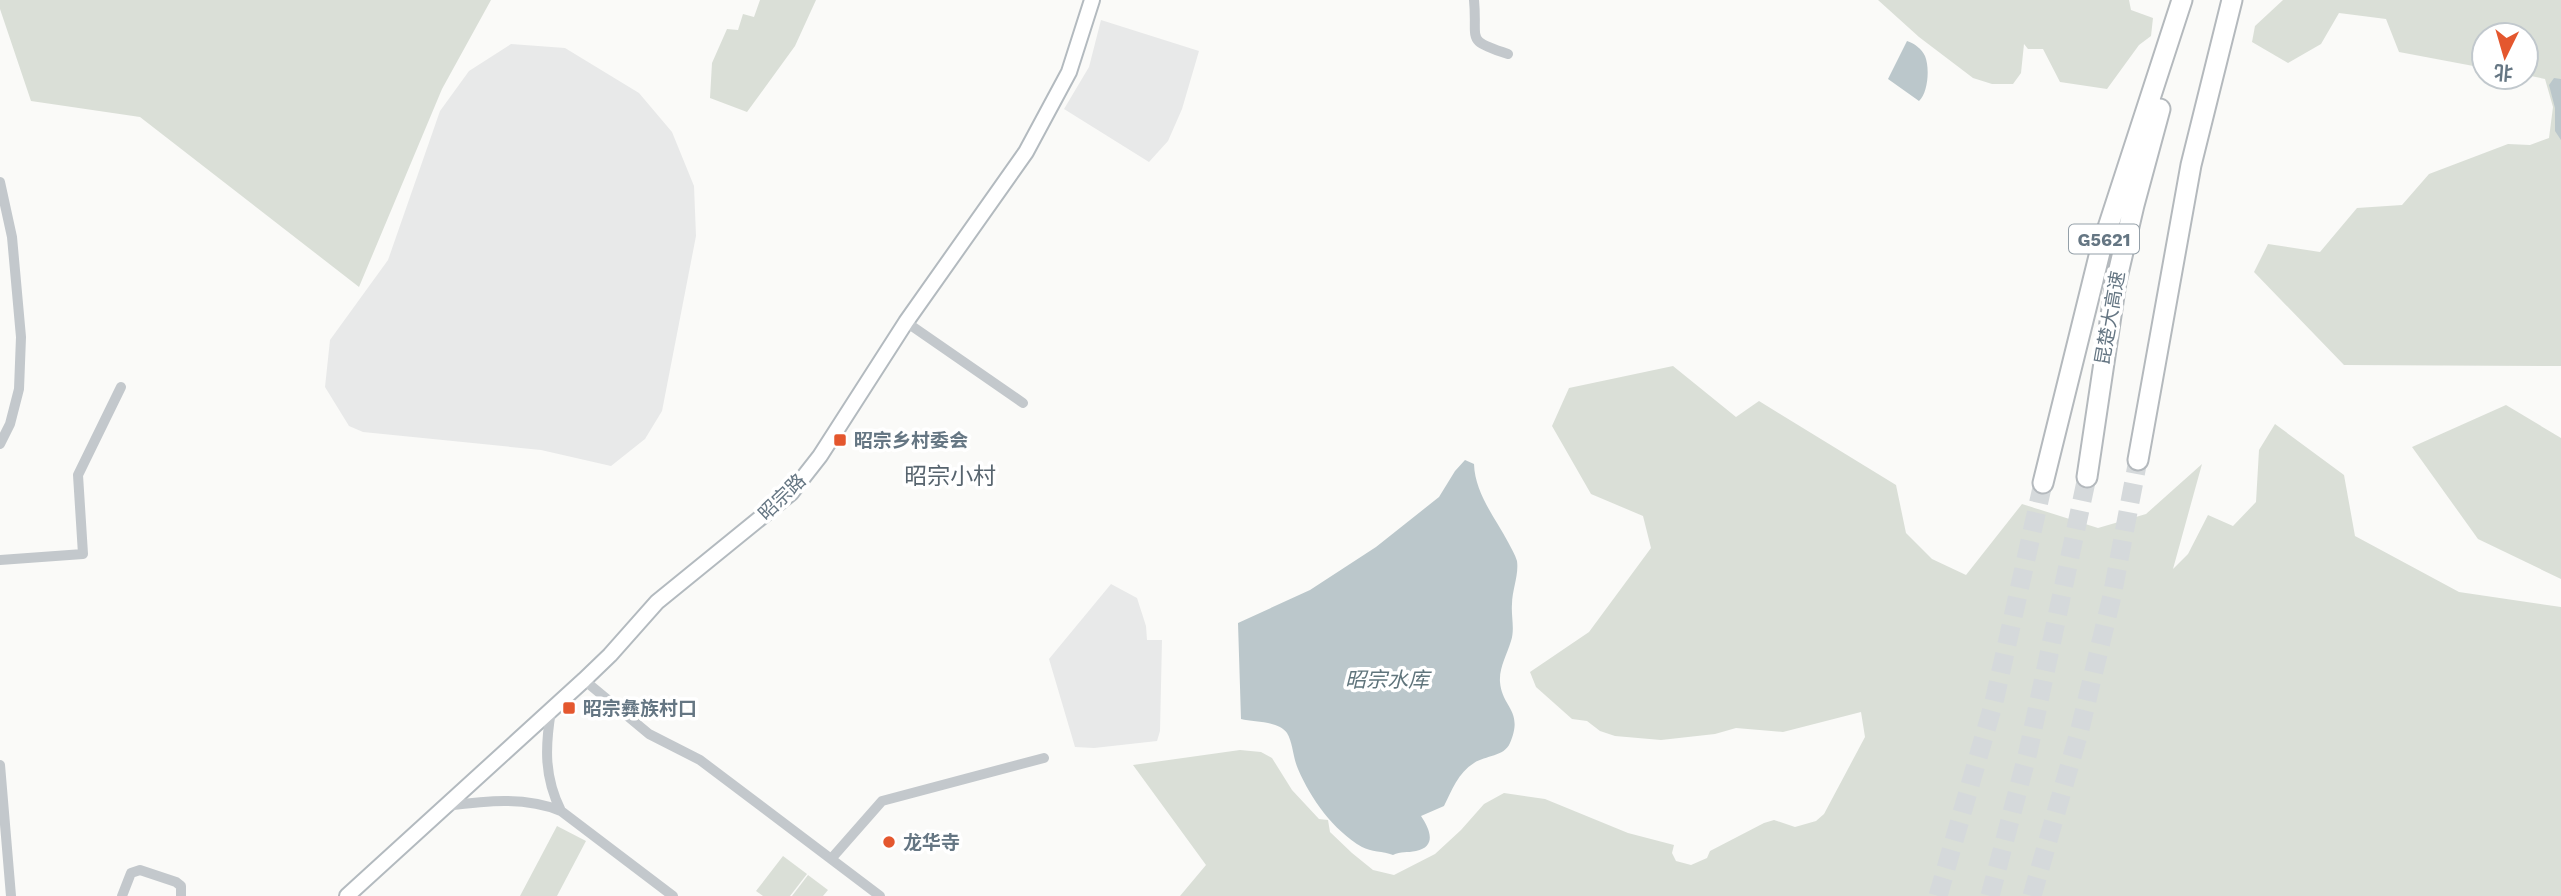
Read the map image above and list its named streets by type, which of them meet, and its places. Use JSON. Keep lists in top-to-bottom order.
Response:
{
  "streets": {
    "highway": ["G5621", "昆楚大高速"],
    "street": ["昭宗路"]
  },
  "districts": ["昭宗小村"],
  "water": ["昭宗水库"],
  "places": {
    "transit": ["昭宗乡村委会", "昭宗彝族村口"],
    "other": ["龙华寺"]
  },
  "north": "bottom"
}
